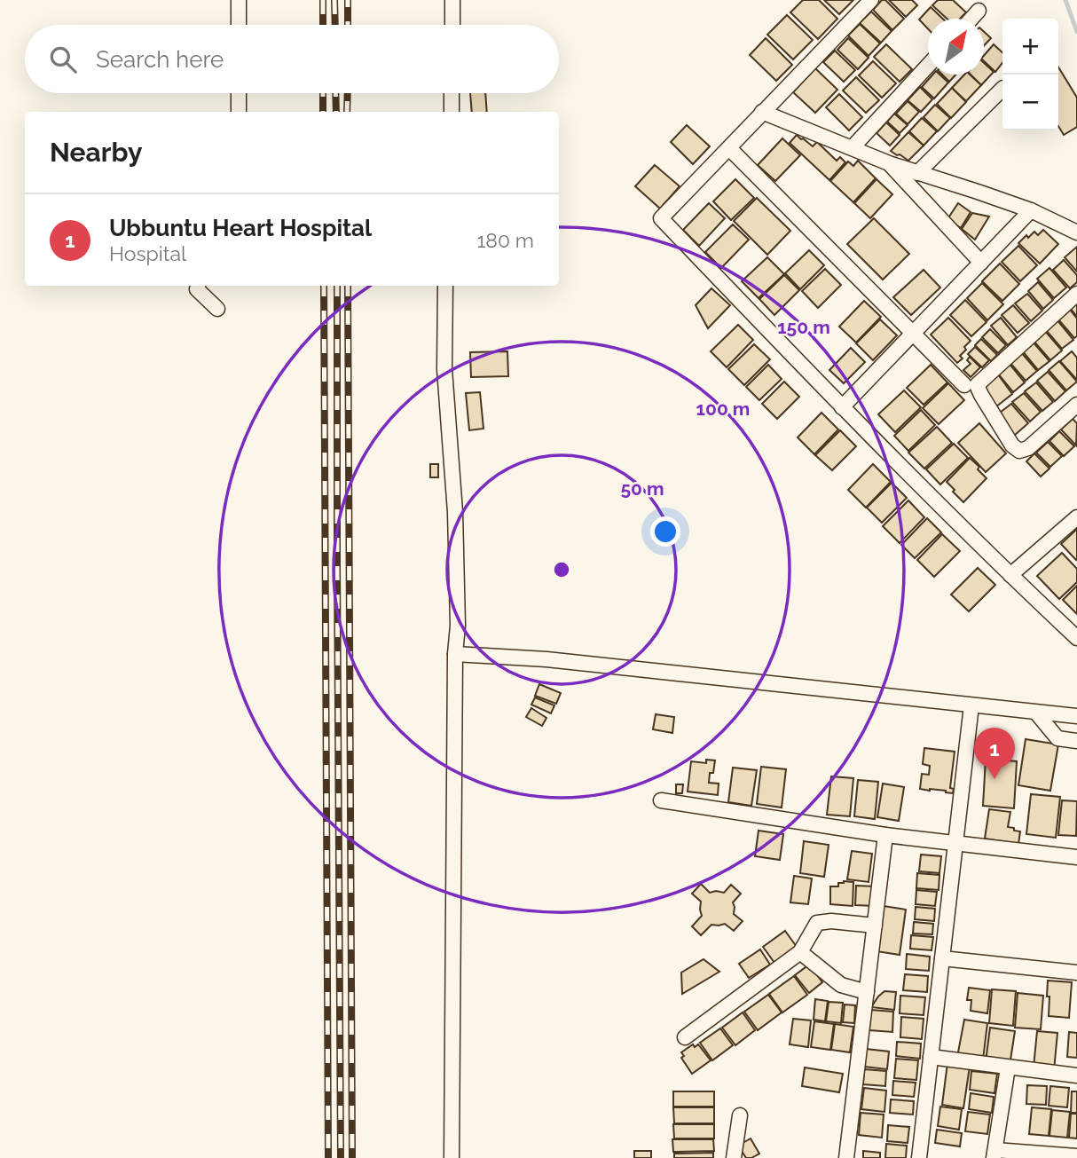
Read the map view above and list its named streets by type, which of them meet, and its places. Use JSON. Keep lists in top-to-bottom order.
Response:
{
  "north": "top right",
  "page": {
    "map_buttons": ["+", "−"],
    "search": "Search here",
    "heading": "Nearby",
    "list": [
      {
        "mark": "1",
        "name": "Ubbuntu Heart Hospital",
        "note": "Hospital",
        "value": "180 m"
      }
    ],
    "pins": "1"
  },
  "rings": ["150 m", "100 m", "50 m"]
}
